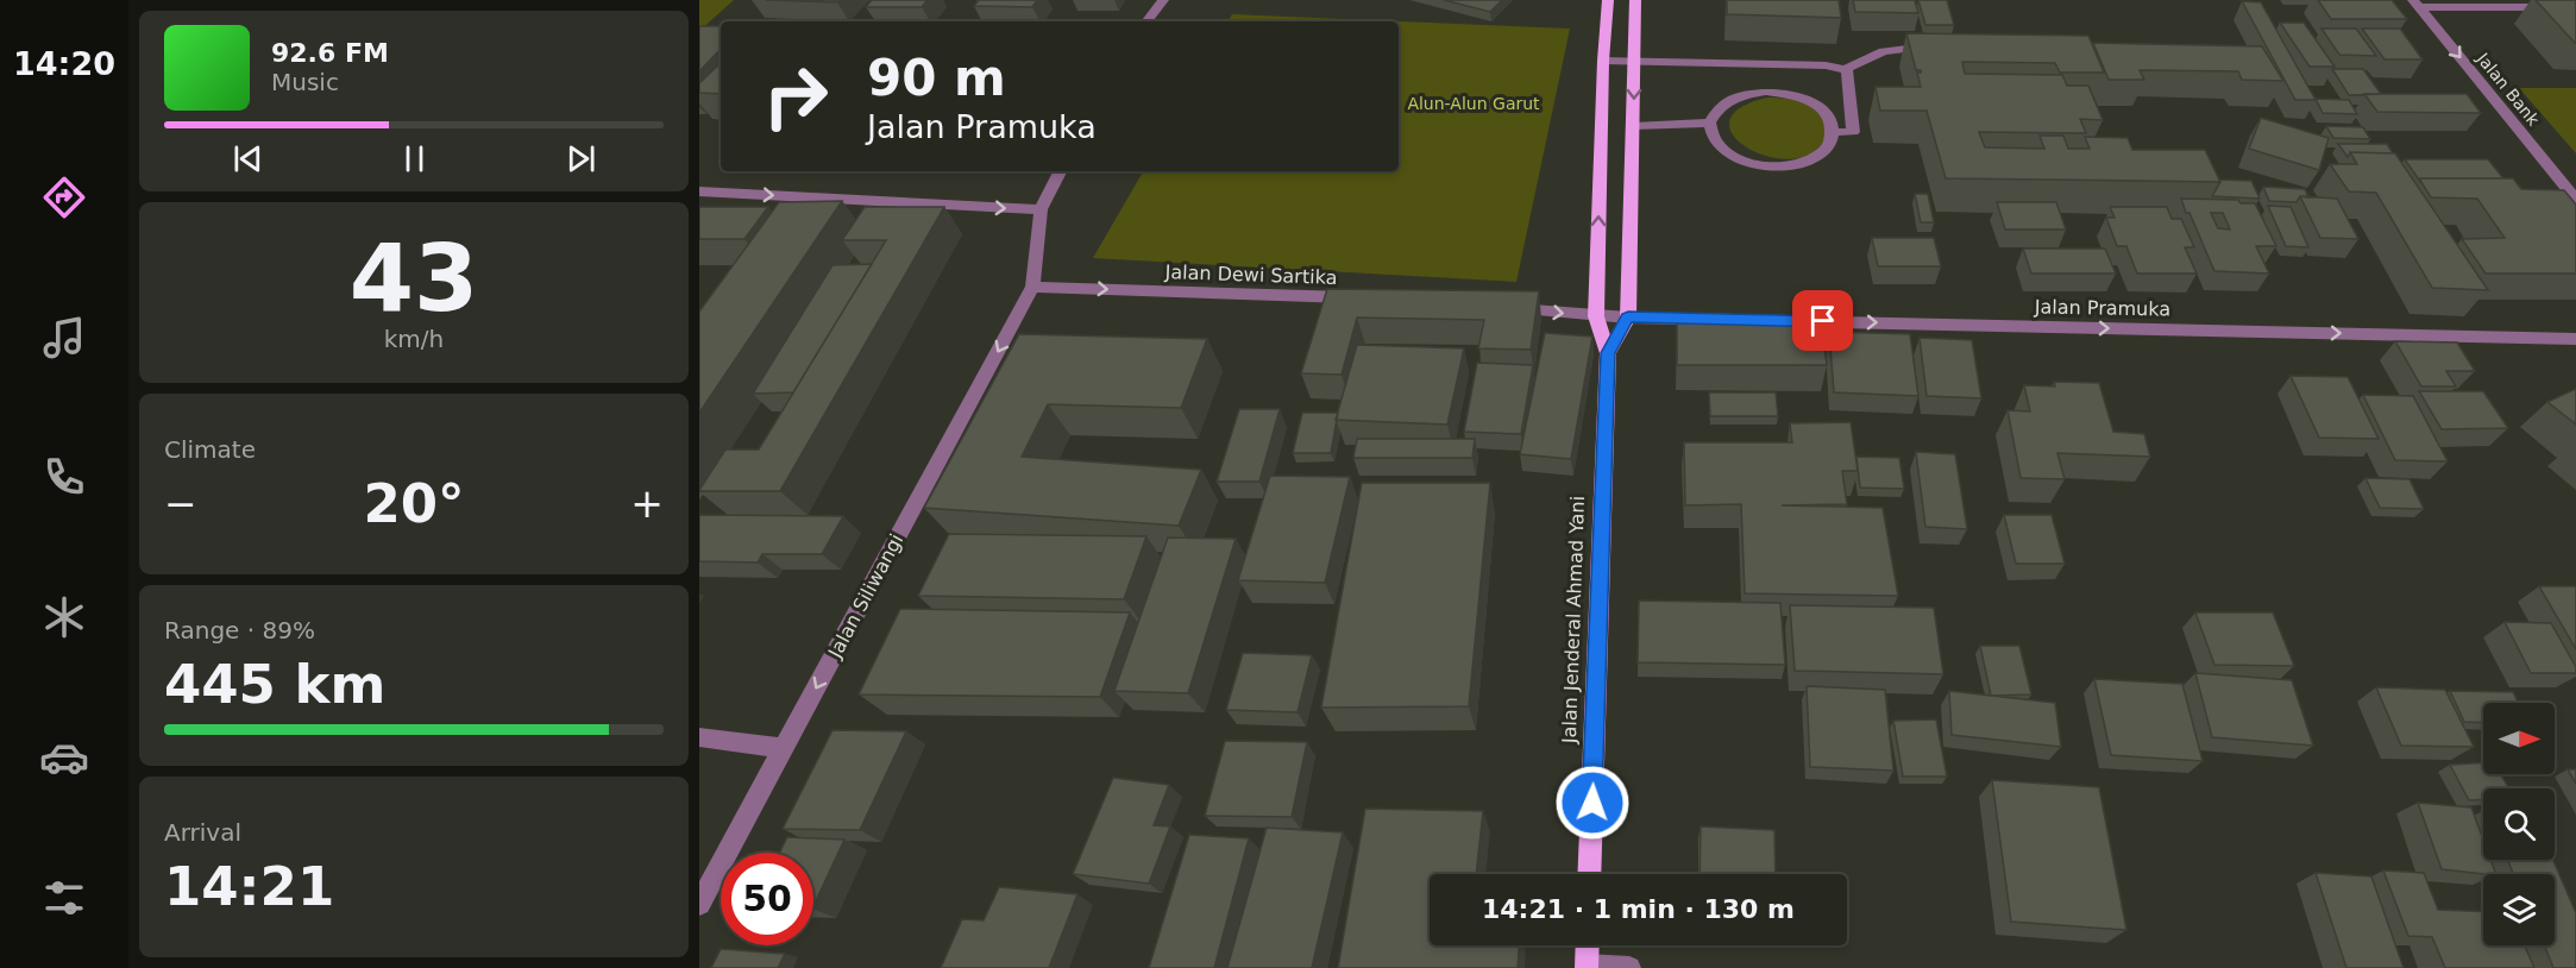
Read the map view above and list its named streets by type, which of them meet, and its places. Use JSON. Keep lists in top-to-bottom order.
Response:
{
  "streets": {
    "main road": ["Jalan Jenderal Ahmad Yani"],
    "street": [
      "Jalan Bank",
      "Jalan Dewi Sartika",
      "Jalan Pramuka",
      "Jalan Siliwangi"
    ]
  },
  "crossings": [
    ["Jalan Dewi Sartika", "Jalan Siliwangi"],
    ["Jalan Pramuka", "Jalan Jenderal Ahmad Yani"]
  ],
  "one_way": [
    "Jalan Bank",
    "Jalan Dewi Sartika",
    "Jalan Pramuka",
    "Jalan Siliwangi"
  ],
  "parks": ["Alun-Alun Garut"],
  "north": "right",
  "page": {
    "tabs": "14:20",
    "turn": ["90 m", "Jalan Pramuka"],
    "song": ["92.6 FM", "Music"],
    "tile": [
      ["43", "km/h"],
      "Climate",
      ["Range · 89%", "445 km"],
      ["Arrival", "14:21"]
    ],
    "heat": ["−", "20°", "+"],
    "limit": "50",
    "trip": "14:21 · 1 min · 130 m"
  }
}
